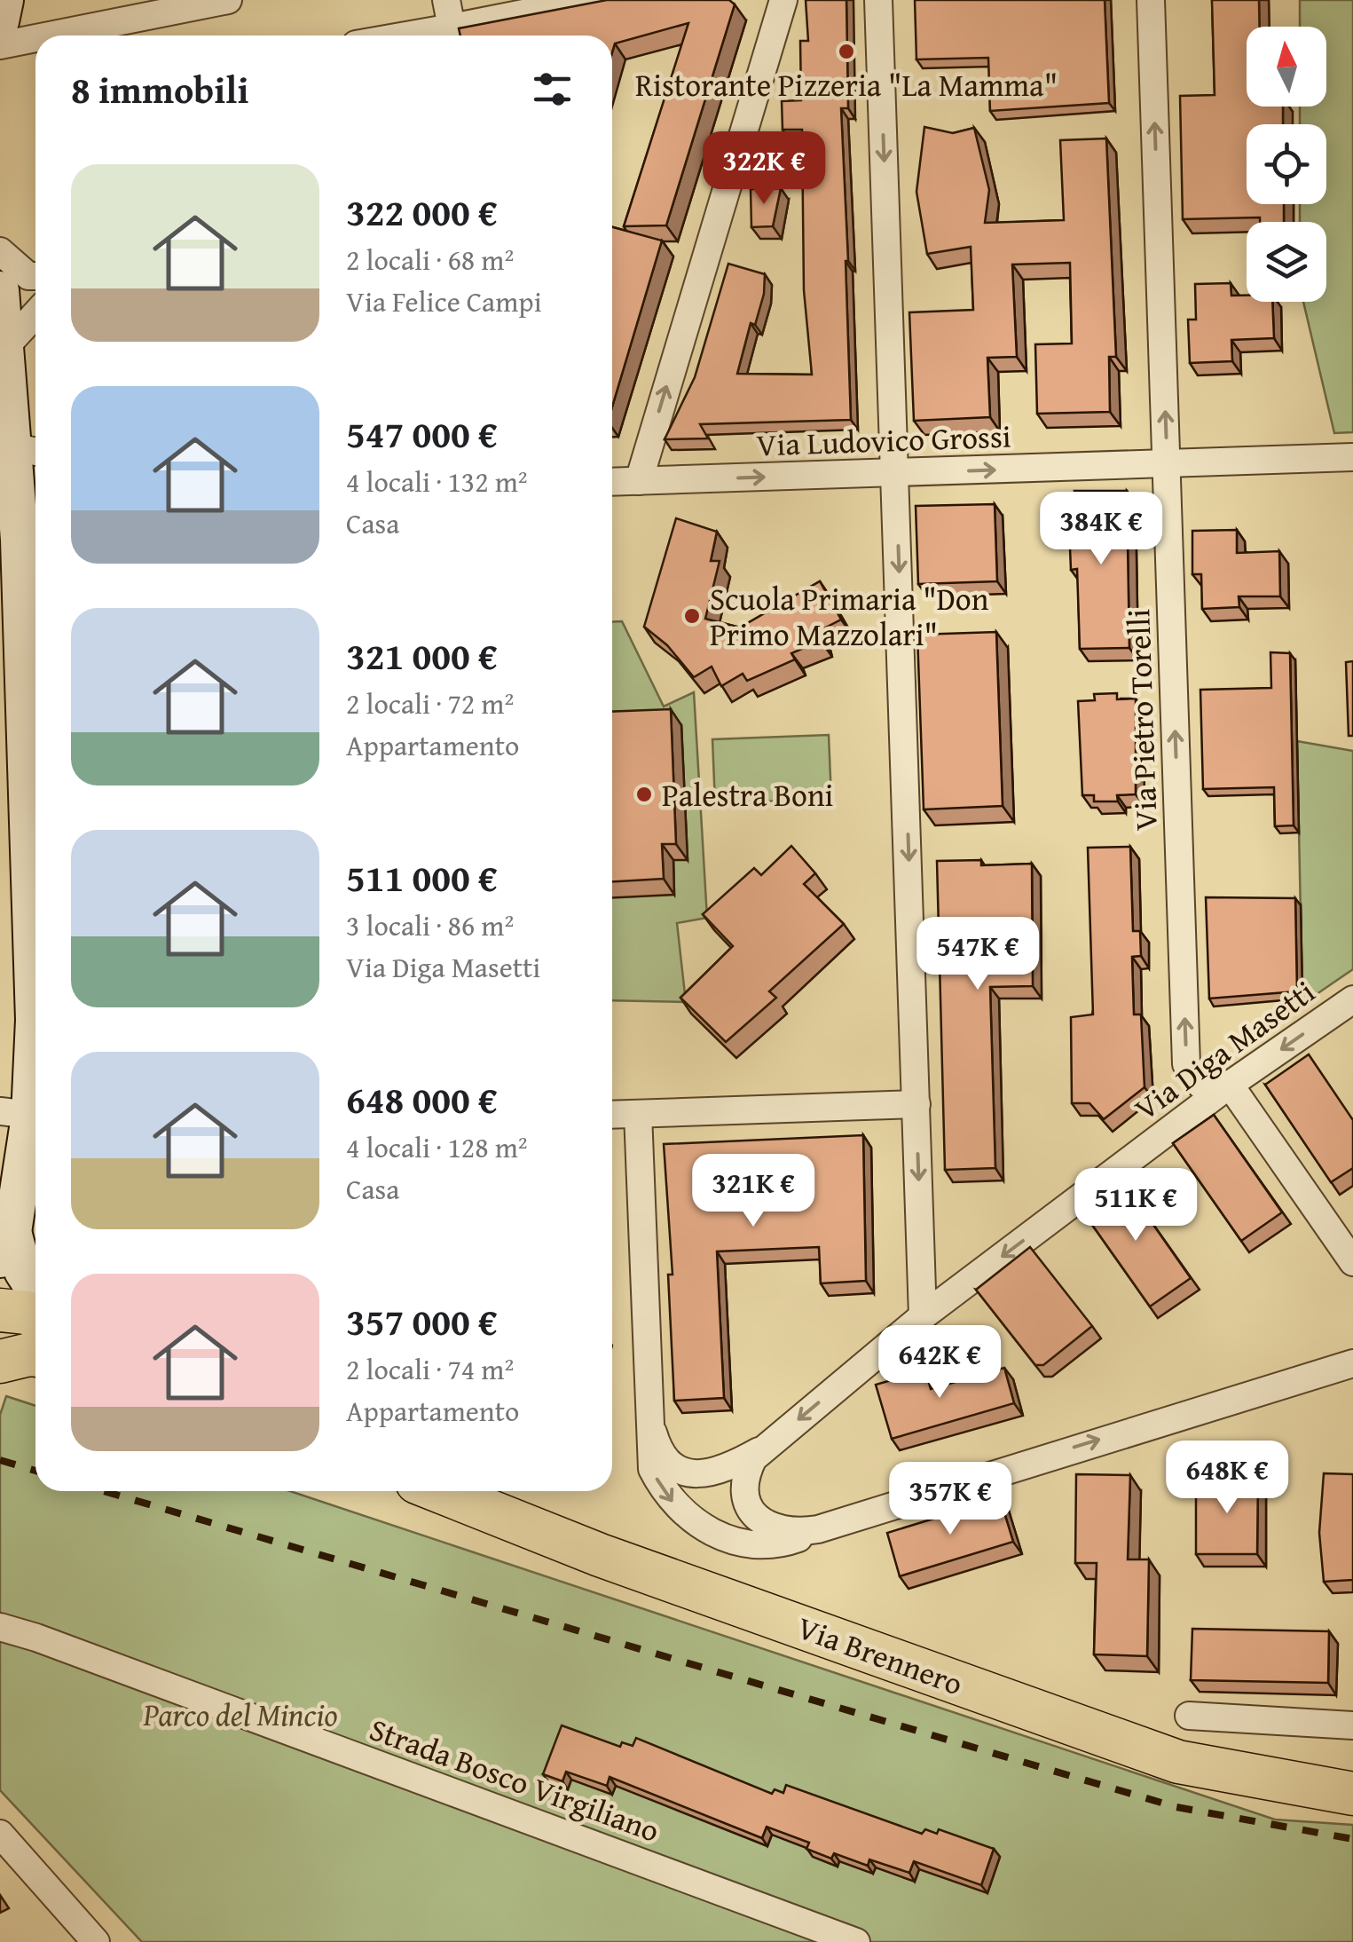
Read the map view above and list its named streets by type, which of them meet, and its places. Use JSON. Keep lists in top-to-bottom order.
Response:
{
  "streets": {
    "main road": ["Via Brennero"],
    "street": [
      "Via Ludovico Grossi",
      "Via Pietro Torelli",
      "Via Diga Masetti",
      "Strada Bosco Virgiliano"
    ]
  },
  "crossings": [
    ["Via Ludovico Grossi", "Via Pietro Torelli"],
    ["Via Pietro Torelli", "Via Diga Masetti"]
  ],
  "one_way": ["Via Ludovico Grossi", "Via Pietro Torelli"],
  "parks": ["Parco del Mincio"],
  "places": ["Ristorante Pizzeria \"La Mamma\"", "Scuola Primaria \"Don Primo Mazzolari\"", "Palestra Boni"],
  "north": "top",
  "page": {
    "heading": "8 immobili",
    "price": [
      "322K €",
      "384K €",
      "547K €",
      "321K €",
      "511K €",
      "642K €",
      "648K €",
      "357K €"
    ],
    "list": [
      {
        "name": "322 000 €",
        "note": "2 locali · 68 m² · Via Felice Campi"
      },
      {
        "name": "547 000 €",
        "note": "4 locali · 132 m² · Casa"
      },
      {
        "name": "321 000 €",
        "note": "2 locali · 72 m² · Appartamento"
      },
      {
        "name": "511 000 €",
        "note": "3 locali · 86 m² · Via Diga Masetti"
      },
      {
        "name": "648 000 €",
        "note": "4 locali · 128 m² · Casa"
      },
      {
        "name": "357 000 €",
        "note": "2 locali · 74 m² · Appartamento"
      }
    ]
  }
}
